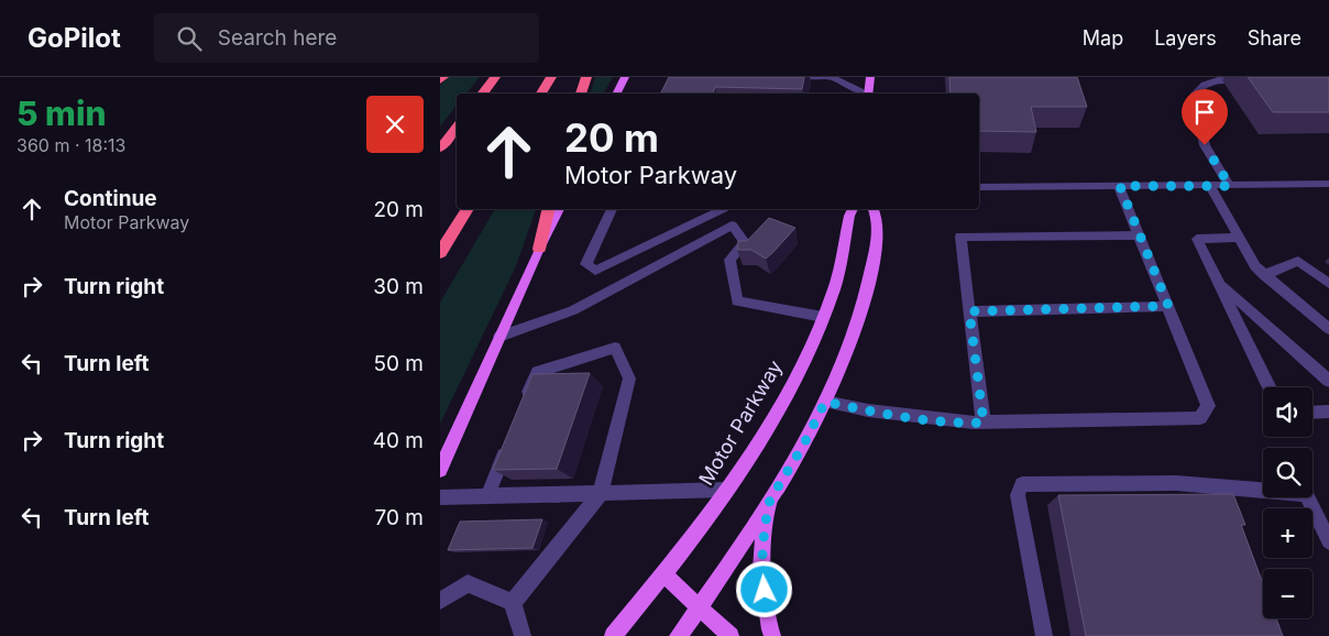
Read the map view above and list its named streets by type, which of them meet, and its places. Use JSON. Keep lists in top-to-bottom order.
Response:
{
  "streets": {
    "main road": ["Motor Parkway"]
  },
  "page": {
    "header": "GoPilot",
    "search": "Search here",
    "nav": ["Map", "Layers", "Share"],
    "heading": ["5 min", "360 m · 18:13"],
    "turn": ["20 m", "Motor Parkway"],
    "list": [
      {
        "name": "Continue",
        "note": "Motor Parkway",
        "value": "20 m"
      },
      {
        "name": "Turn right",
        "value": "30 m"
      },
      {
        "name": "Turn left",
        "value": "50 m"
      },
      {
        "name": "Turn right",
        "value": "40 m"
      },
      {
        "name": "Turn left",
        "value": "70 m"
      }
    ],
    "map_buttons": ["+", "−"]
  }
}
